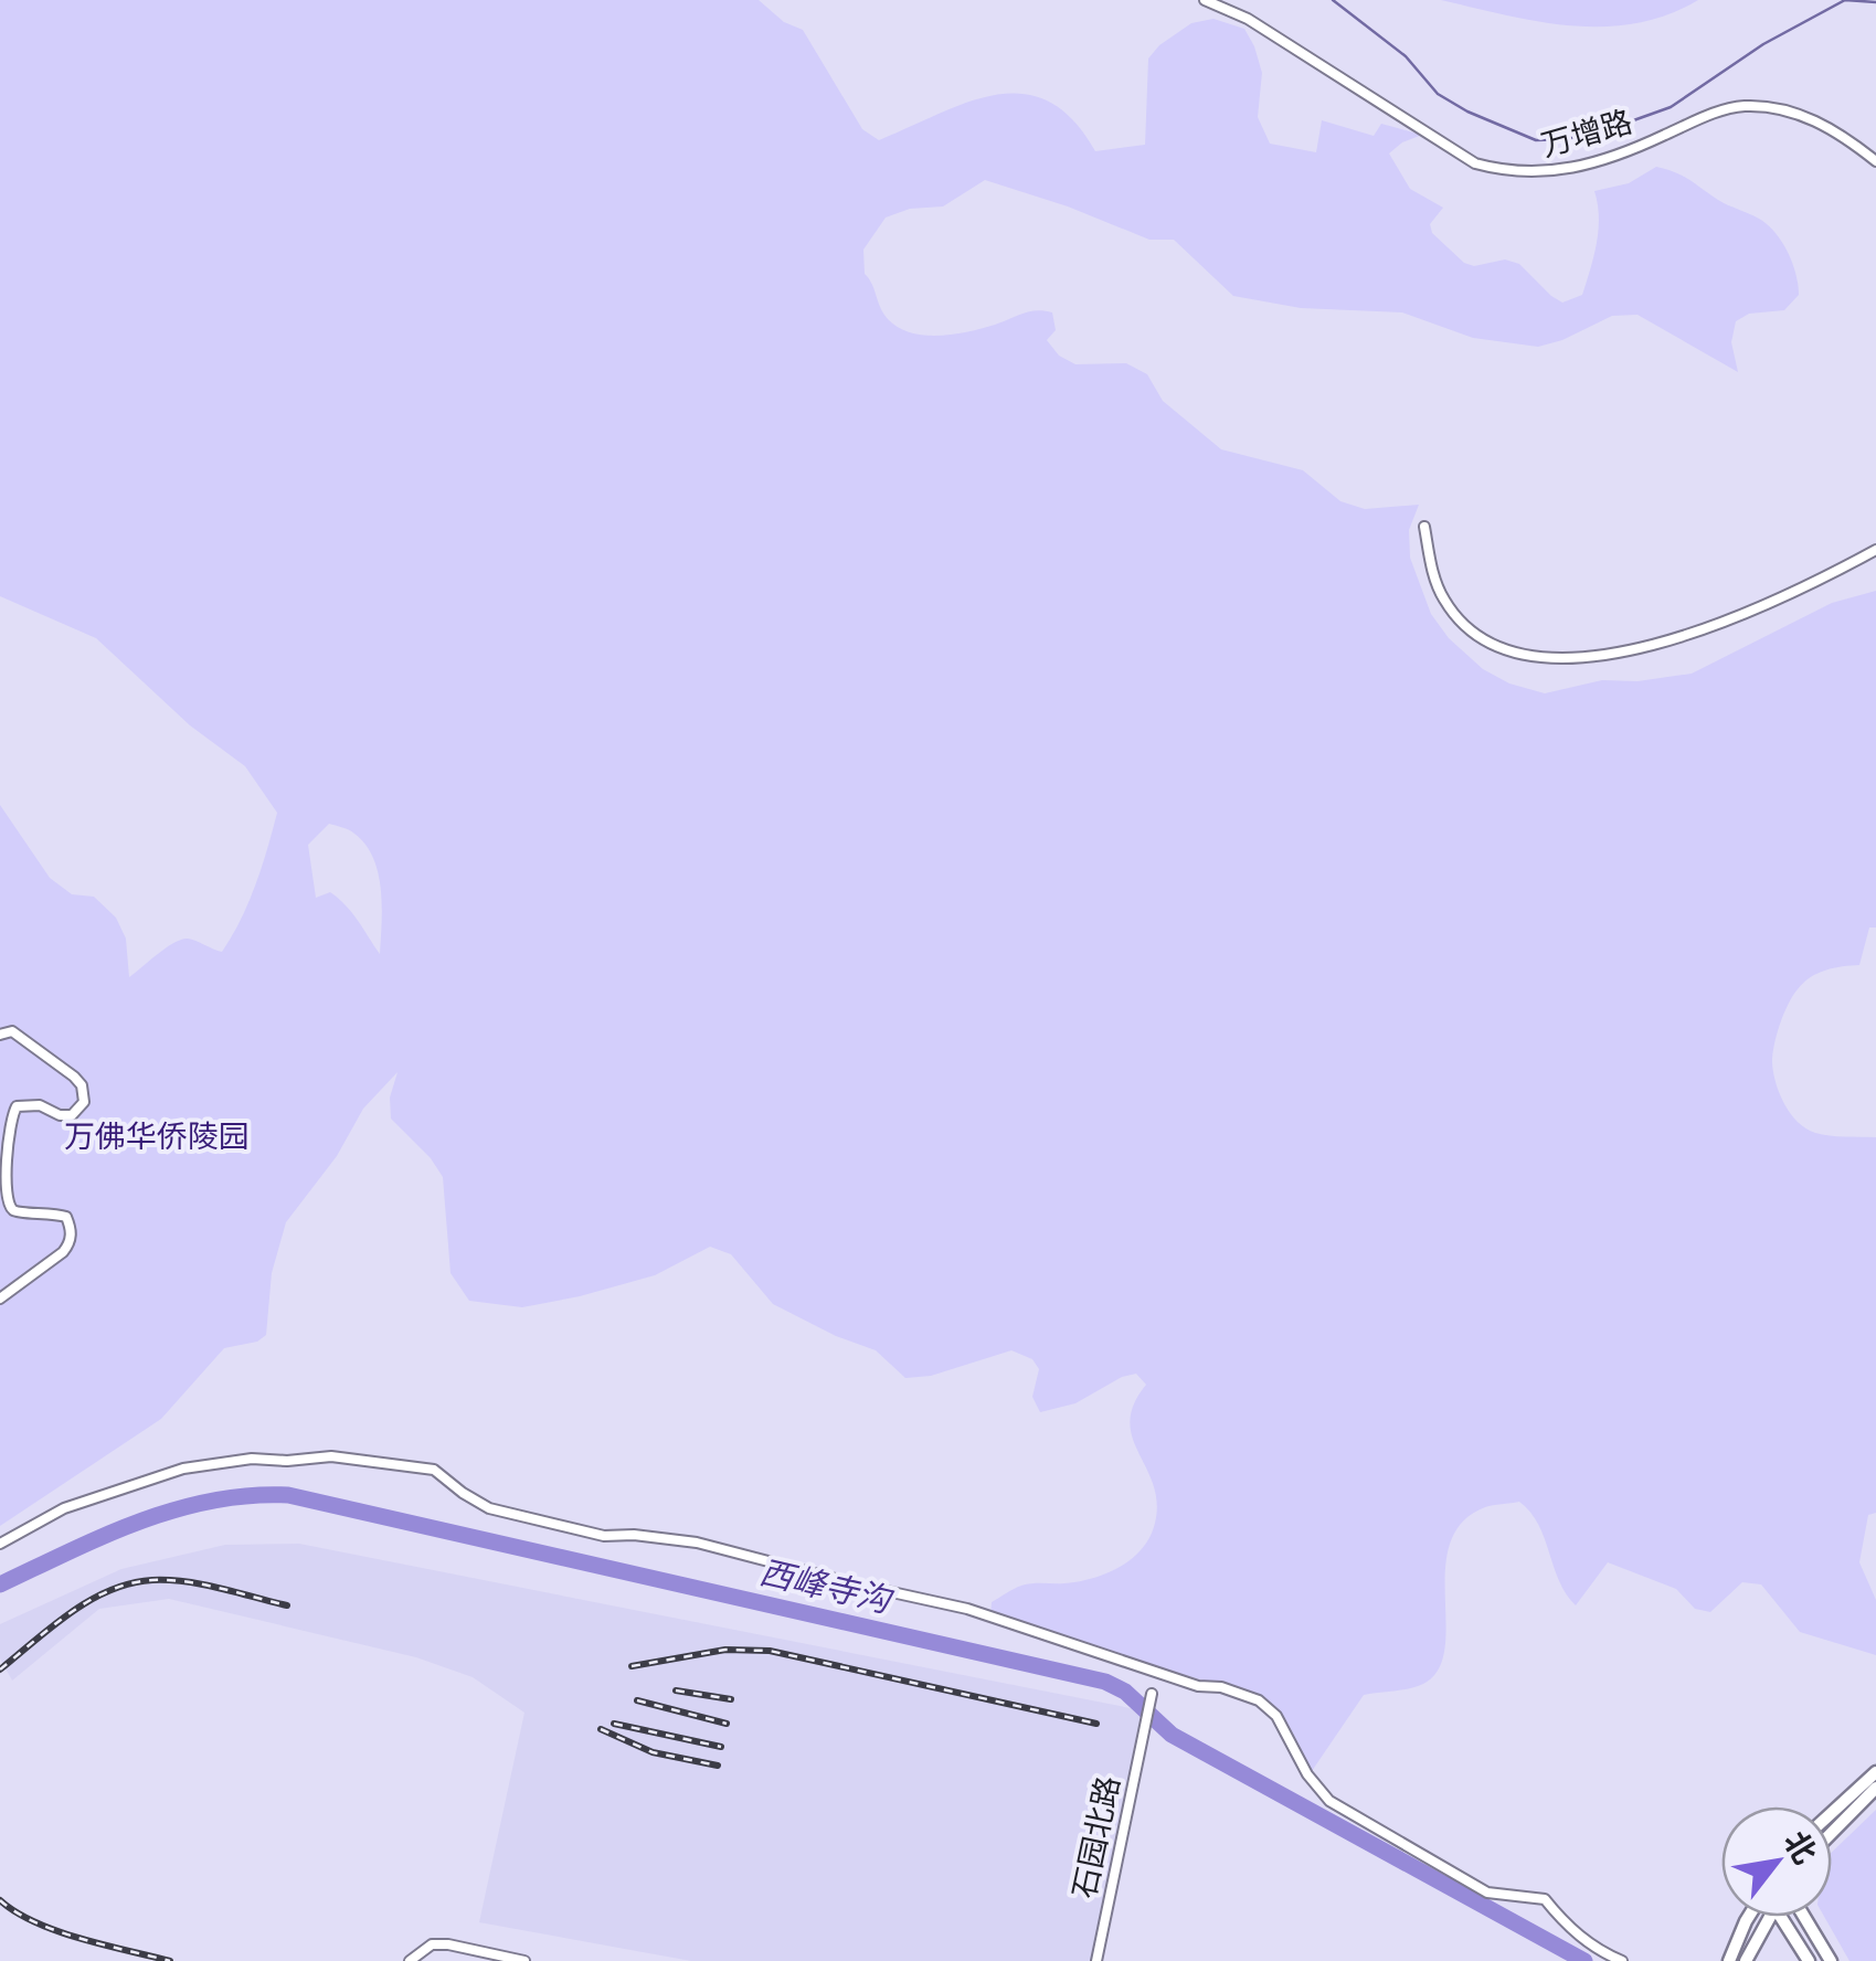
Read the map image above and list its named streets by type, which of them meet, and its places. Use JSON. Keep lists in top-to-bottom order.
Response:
{
  "streets": {
    "street": ["万增路", "石园北路"]
  },
  "water": ["西峰寺沟"],
  "parks": ["万佛华侨陵园"],
  "north": "top right"
}
